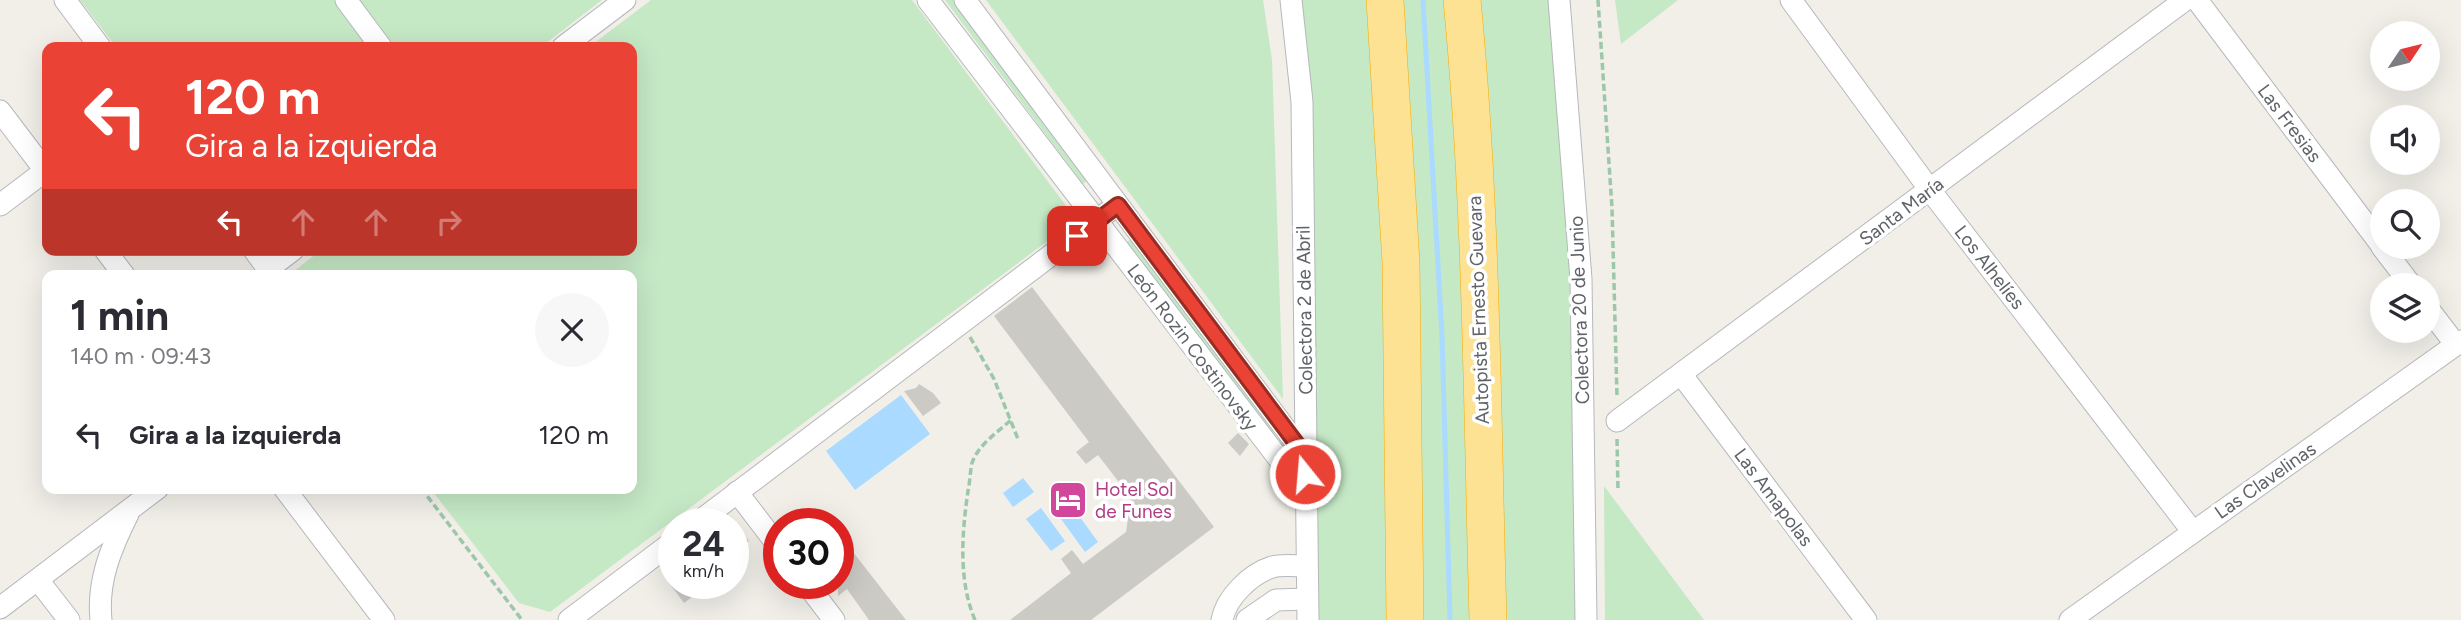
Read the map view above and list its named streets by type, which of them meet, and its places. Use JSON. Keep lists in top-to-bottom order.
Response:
{
  "streets": {
    "highway": ["Autopista Ernesto Guevara"],
    "street": [
      "Las Fresias",
      "Santa María",
      "Los Alhelíes",
      "Colectora 2 de Abril",
      "Colectora 20 de Junio",
      "León Rozin Costinovsky",
      "Las Clavelinas",
      "Las Amapolas"
    ]
  },
  "crossings": [
    ["Santa María", "Los Alhelíes"],
    ["Santa María", "Las Amapolas"],
    ["Los Alhelíes", "Las Clavelinas"],
    ["Colectora 2 de Abril", "León Rozin Costinovsky"]
  ],
  "places": {
    "hotel": ["Hotel Sol de Funes"]
  },
  "north": "top right",
  "page": {
    "turn": ["120 m", "Gira a la izquierda"],
    "heading": ["1 min", "140 m · 09:43"],
    "list": [
      {
        "name": "Gira a la izquierda",
        "value": "120 m"
      }
    ],
    "speed": "24 km/h",
    "limit": "30"
  }
}
